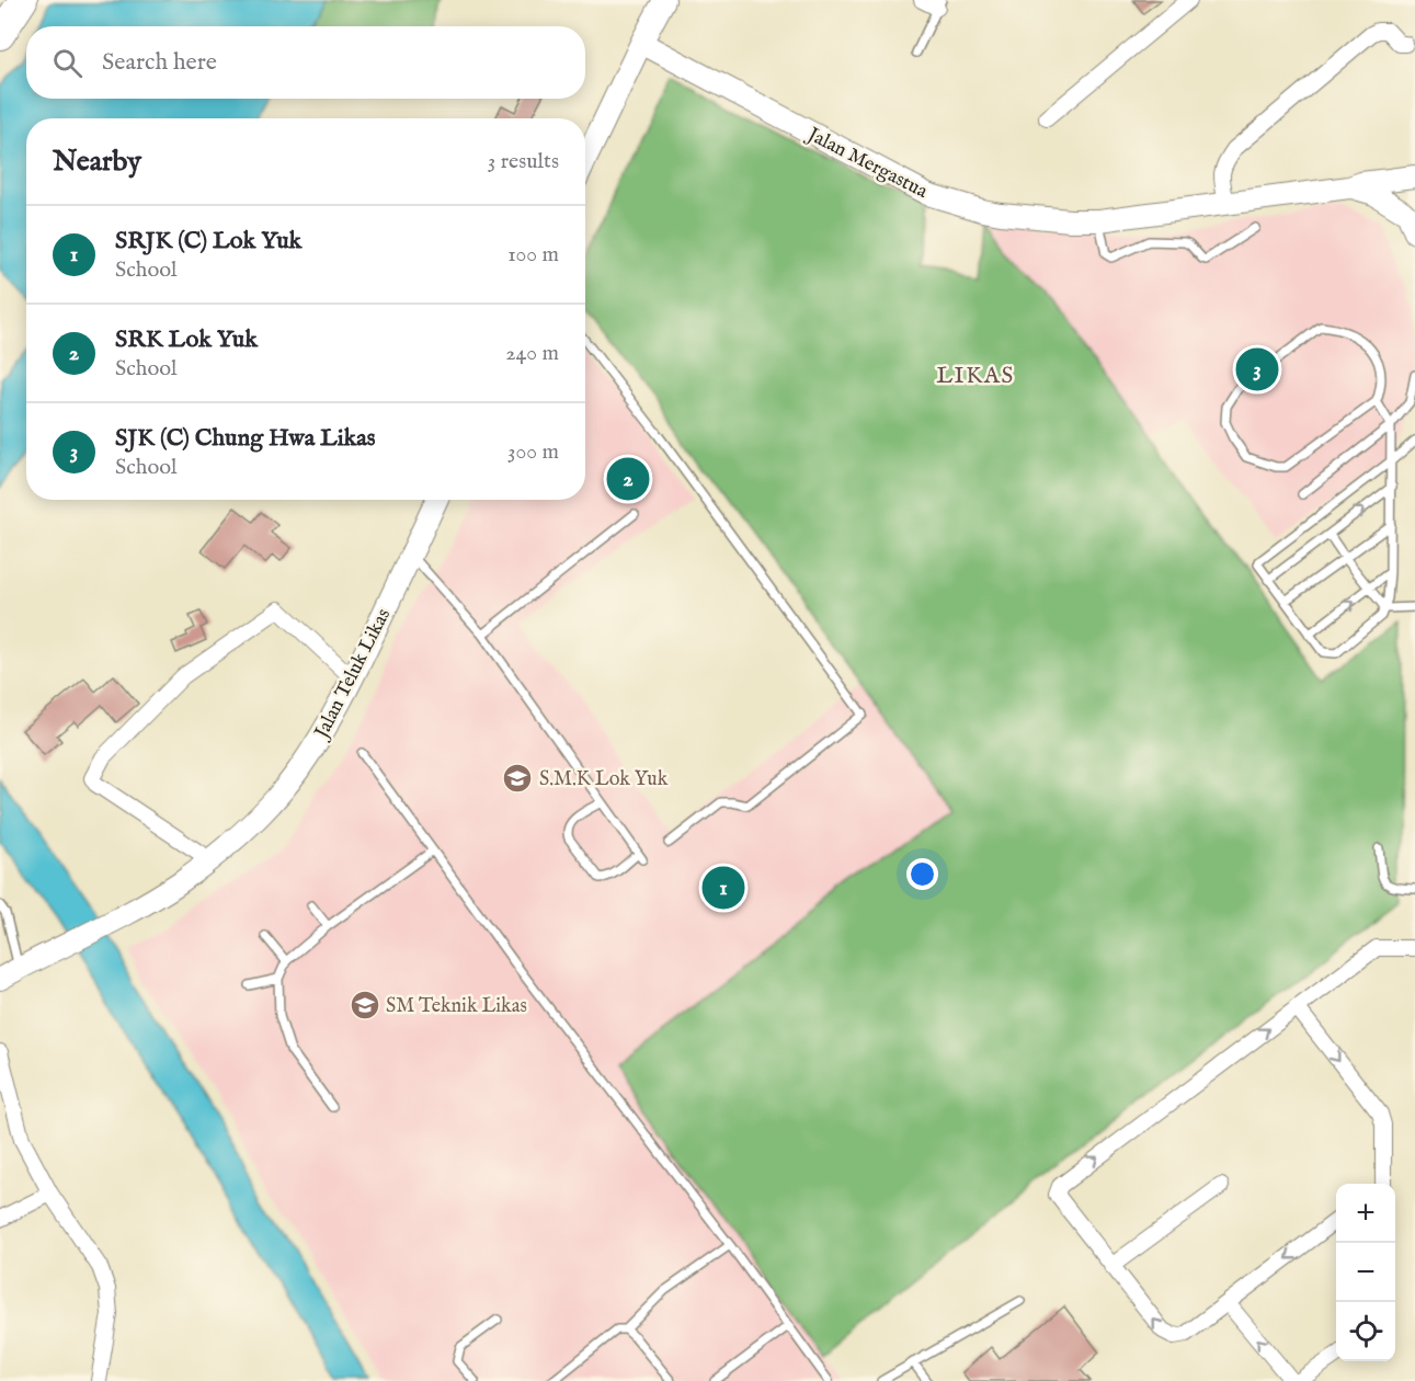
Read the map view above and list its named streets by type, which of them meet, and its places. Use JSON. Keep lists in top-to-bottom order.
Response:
{
  "streets": {
    "street": ["Jalan Mergastua", "Jalan Teluk Likas"]
  },
  "districts": ["LIKAS"],
  "places": {
    "school or university": ["S.M.K Lok Yuk", "SM Teknik Likas"]
  },
  "page": {
    "search": "Search here",
    "heading": ["Nearby", "3 results"],
    "list": [
      {
        "mark": "1",
        "name": "SRJK (C) Lok Yuk",
        "note": "School",
        "value": "100 m"
      },
      {
        "mark": "2",
        "name": "SRK Lok Yuk",
        "note": "School",
        "value": "240 m"
      },
      {
        "mark": "3",
        "name": "SJK (C) Chung Hwa Likas",
        "note": "School",
        "value": "300 m"
      }
    ],
    "pins": ["3", "2", "1"],
    "map_buttons": ["+", "−"]
  }
}
